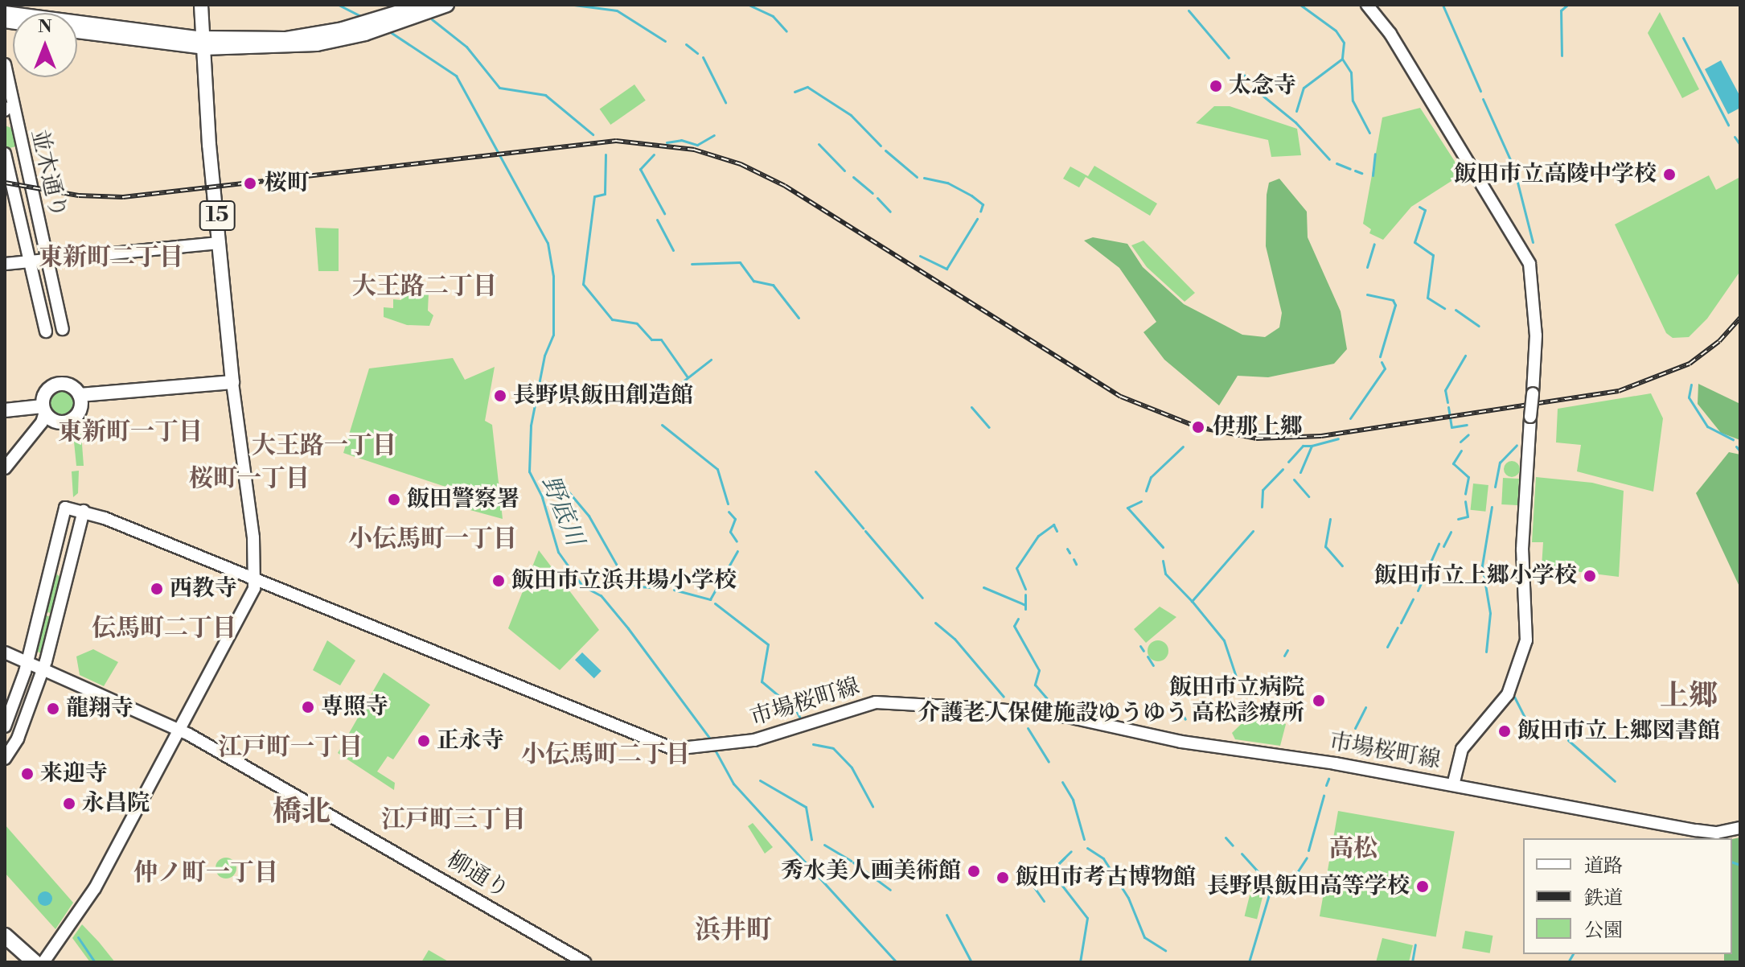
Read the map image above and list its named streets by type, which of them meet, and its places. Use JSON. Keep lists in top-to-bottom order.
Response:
{
  "streets": {
    "main road": ["15"],
    "street": ["並木通り", "市場桜町線", "柳通り"]
  },
  "crossings": [
    ["市場桜町線", "柳通り"]
  ],
  "districts": [
    "東新町二丁目",
    "大王路二丁目",
    "東新町一丁目",
    "大王路一丁目",
    "桜町一丁目",
    "小伝馬町一丁目",
    "伝馬町二丁目",
    "上郷",
    "江戸町一丁目",
    "小伝馬町二丁目",
    "橋北",
    "江戸町三丁目",
    "高松",
    "仲ノ町一丁目",
    "浜井町"
  ],
  "water": ["野底川"],
  "places": [
    "太念寺",
    "飯田市立高陵中学校",
    "桜町",
    "長野県飯田創造館",
    "伊那上郷",
    "飯田警察署",
    "飯田市立上郷小学校",
    "飯田市立浜井場小学校",
    "西教寺",
    "飯田市立病院 介護老人保健施設ゆうゆう 高松診療所",
    "専照寺",
    "龍翔寺",
    "飯田市立上郷図書館",
    "正永寺",
    "来迎寺",
    "永昌院",
    "秀水美人画美術館",
    "飯田市考古博物館",
    "長野県飯田高等学校"
  ],
  "legend": ["道路", "鉄道", "公園"],
  "north": "top"
}
